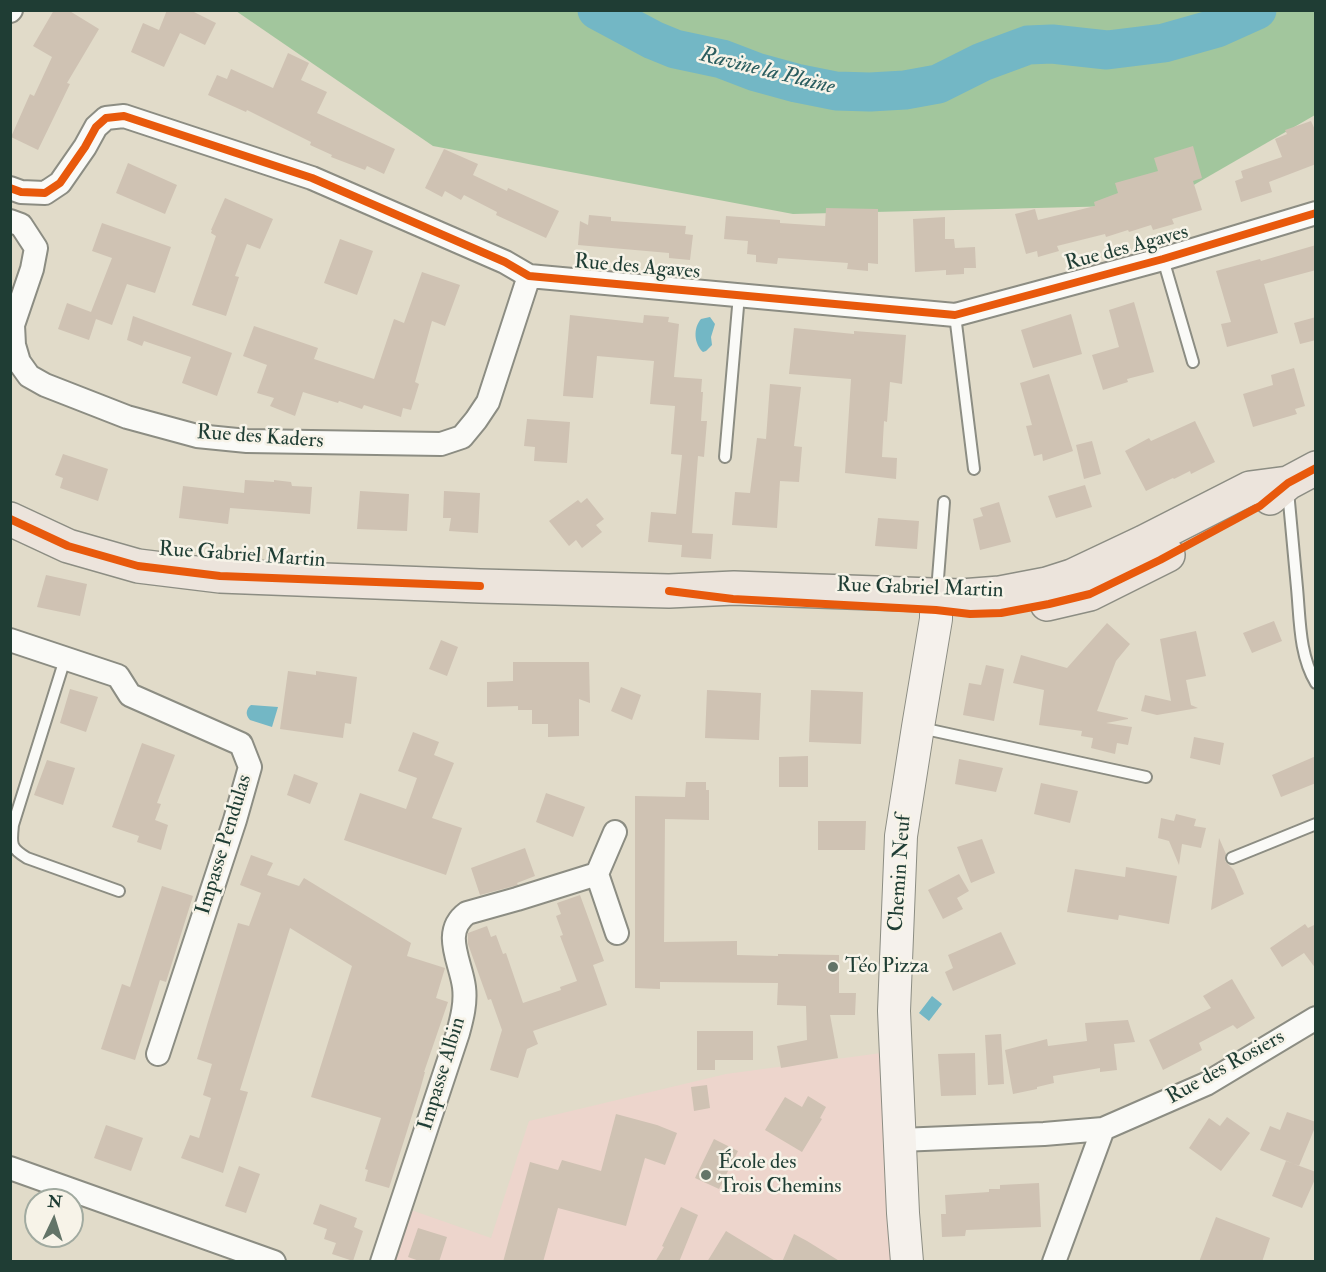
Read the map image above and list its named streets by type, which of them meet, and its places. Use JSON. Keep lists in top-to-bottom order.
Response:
{
  "streets": {
    "main road": ["Rue Gabriel Martin"],
    "street": [
      "Rue des Agaves",
      "Rue des Kaders",
      "Impasse Pendulas",
      "Chemin Neuf",
      "Rue des Rosiers",
      "Impasse Albin"
    ]
  },
  "crossings": [
    ["Rue des Agaves", "Rue des Kaders"],
    ["Rue Gabriel Martin", "Chemin Neuf"],
    ["Chemin Neuf", "Rue des Rosiers"]
  ],
  "water": ["Ravine la Plaine"],
  "places": ["Téo Pizza", "École des Trois Chemins"],
  "north": "top"
}
